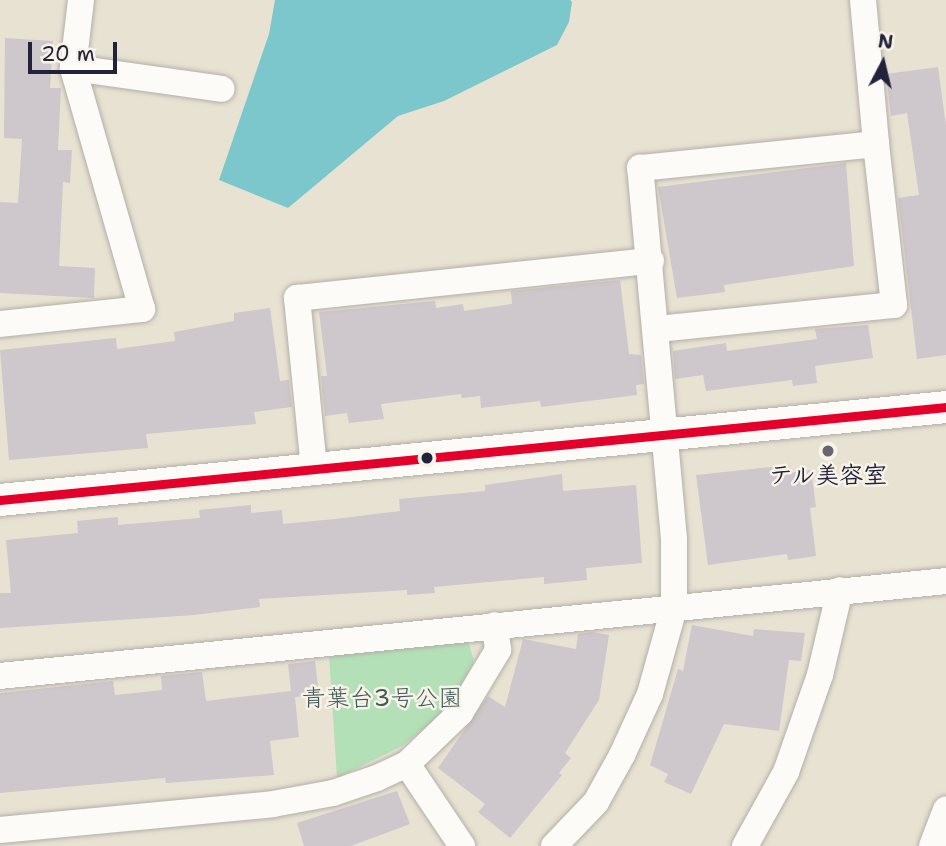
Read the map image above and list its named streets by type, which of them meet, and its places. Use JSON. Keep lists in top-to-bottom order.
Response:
{
  "parks": ["青葉台3号公園"],
  "places": ["テル美容室"],
  "scale_bar": "20 m",
  "north": "top"
}
